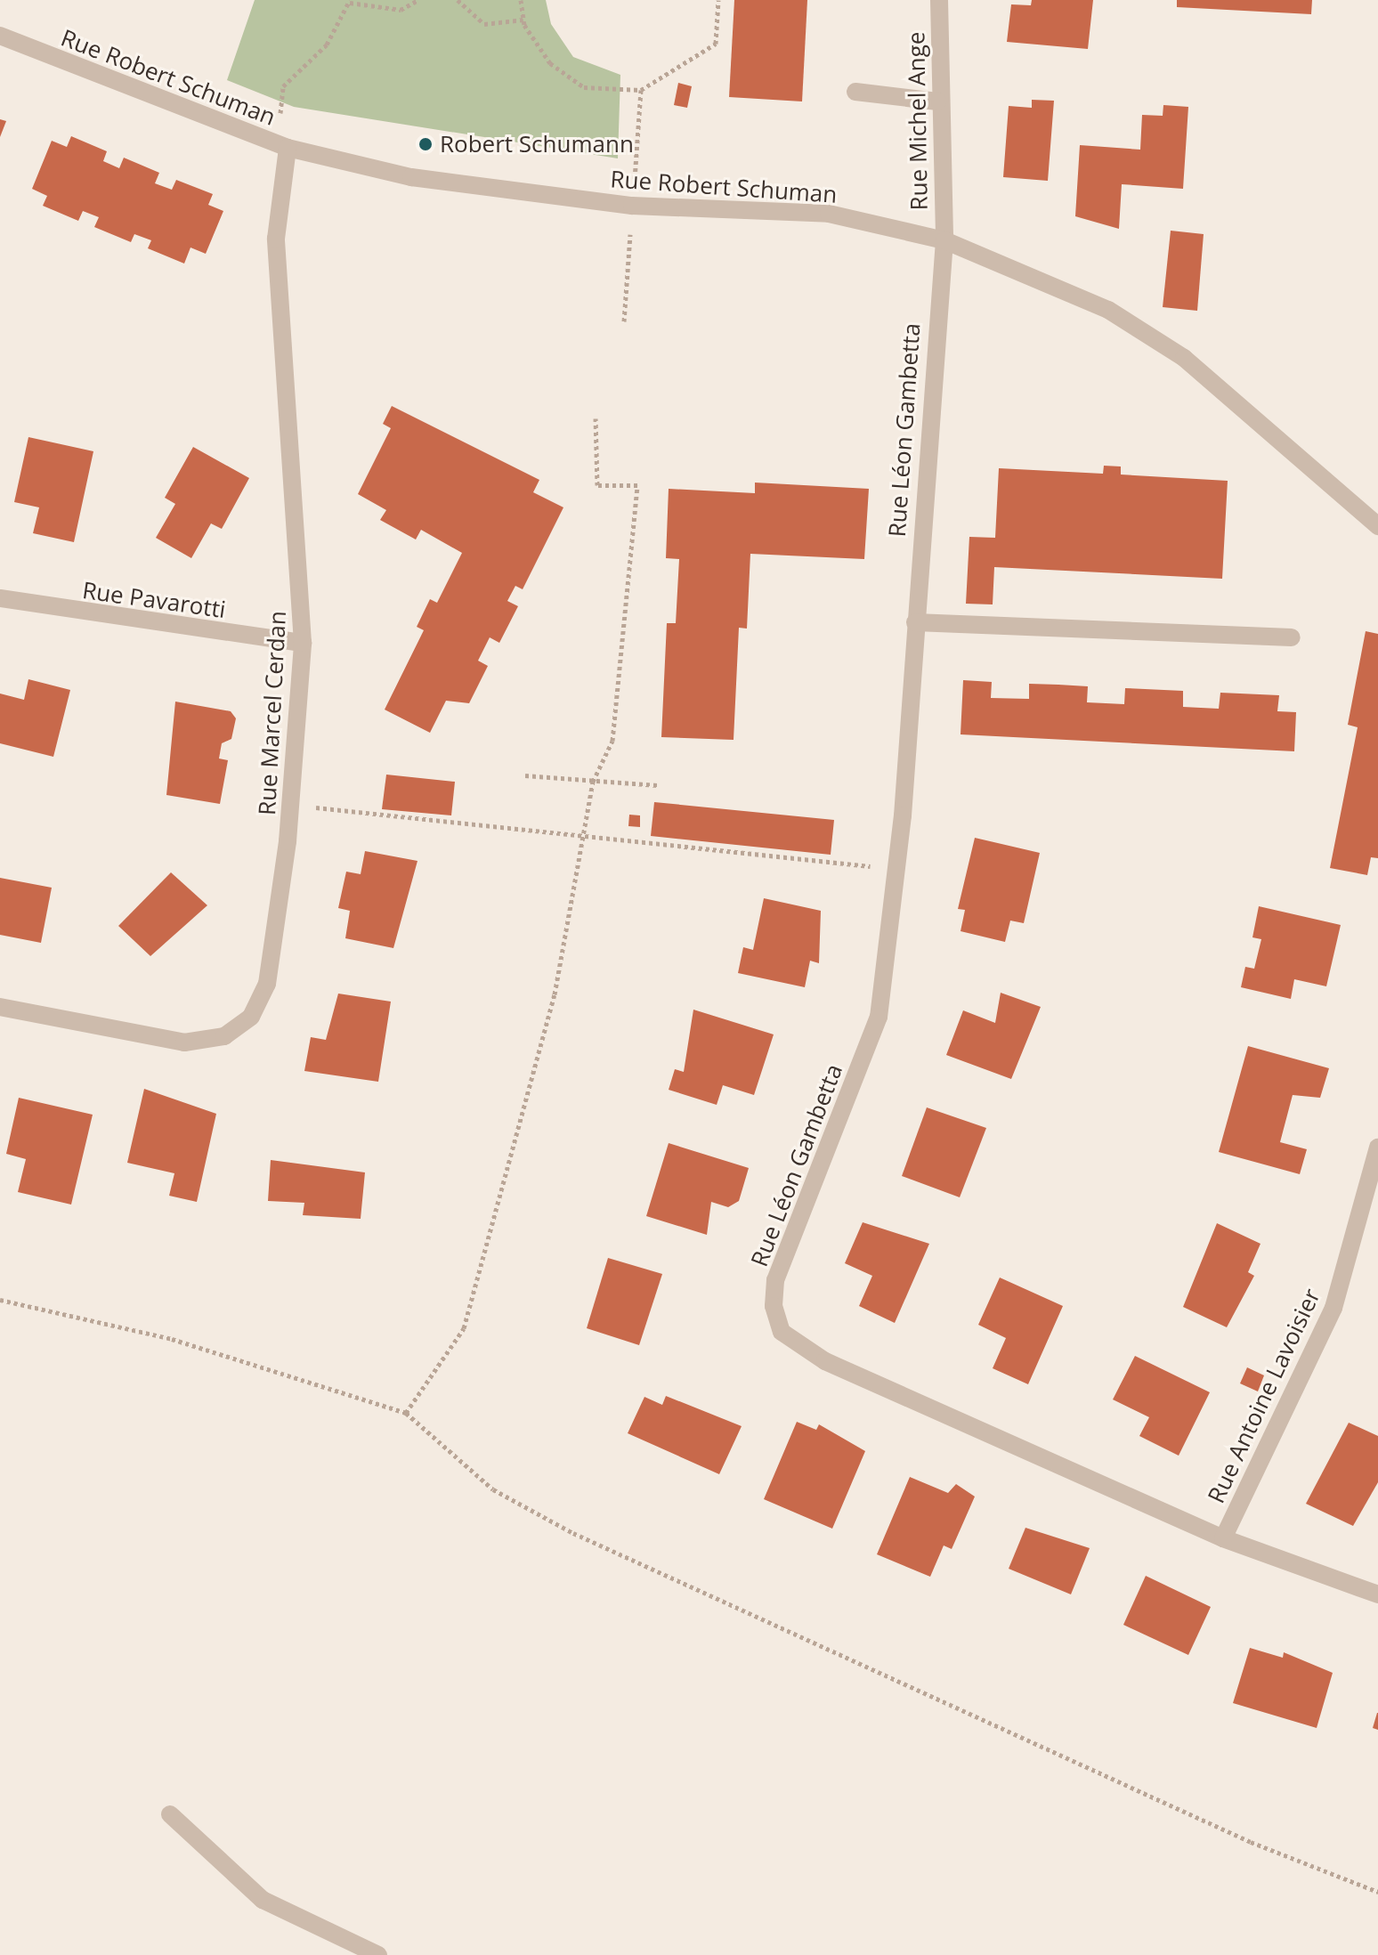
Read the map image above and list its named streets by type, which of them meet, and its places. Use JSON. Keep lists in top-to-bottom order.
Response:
{
  "streets": {
    "street": [
      "Rue Robert Schuman",
      "Rue Michel Ange",
      "Rue Léon Gambetta",
      "Rue Pavarotti",
      "Rue Marcel Cerdan",
      "Rue Antoine Lavoisier"
    ]
  },
  "crossings": [
    ["Rue Robert Schuman", "Rue Michel Ange"],
    ["Rue Robert Schuman", "Rue Léon Gambetta"],
    ["Rue Robert Schuman", "Rue Marcel Cerdan"],
    ["Rue Michel Ange", "Rue Léon Gambetta"],
    ["Rue Léon Gambetta", "Rue Antoine Lavoisier"],
    ["Rue Pavarotti", "Rue Marcel Cerdan"]
  ],
  "places": ["Robert Schumann"]
}
